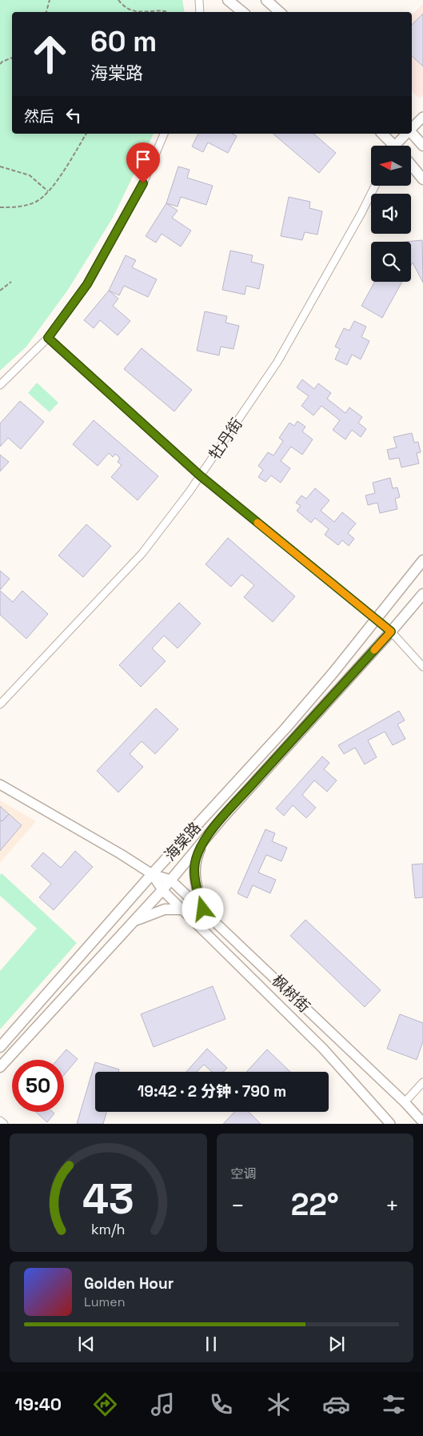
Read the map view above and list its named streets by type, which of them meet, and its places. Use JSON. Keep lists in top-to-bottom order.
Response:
{
  "streets": {
    "main road": ["海棠路"],
    "street": ["牡丹街", "枫树街"]
  },
  "crossings": [
    ["海棠路", "枫树街"]
  ],
  "north": "left",
  "page": {
    "turn": ["60 m", "海棠路"],
    "then": "然后",
    "limit": "50",
    "trip": "19:42 · 2 分钟 · 790 m",
    "tile": "空调",
    "heat": ["−", "22°", "+"],
    "song": ["Golden Hour", "Lumen"],
    "tabs": "19:40",
    "gauge": ["43", "km/h"]
  }
}
